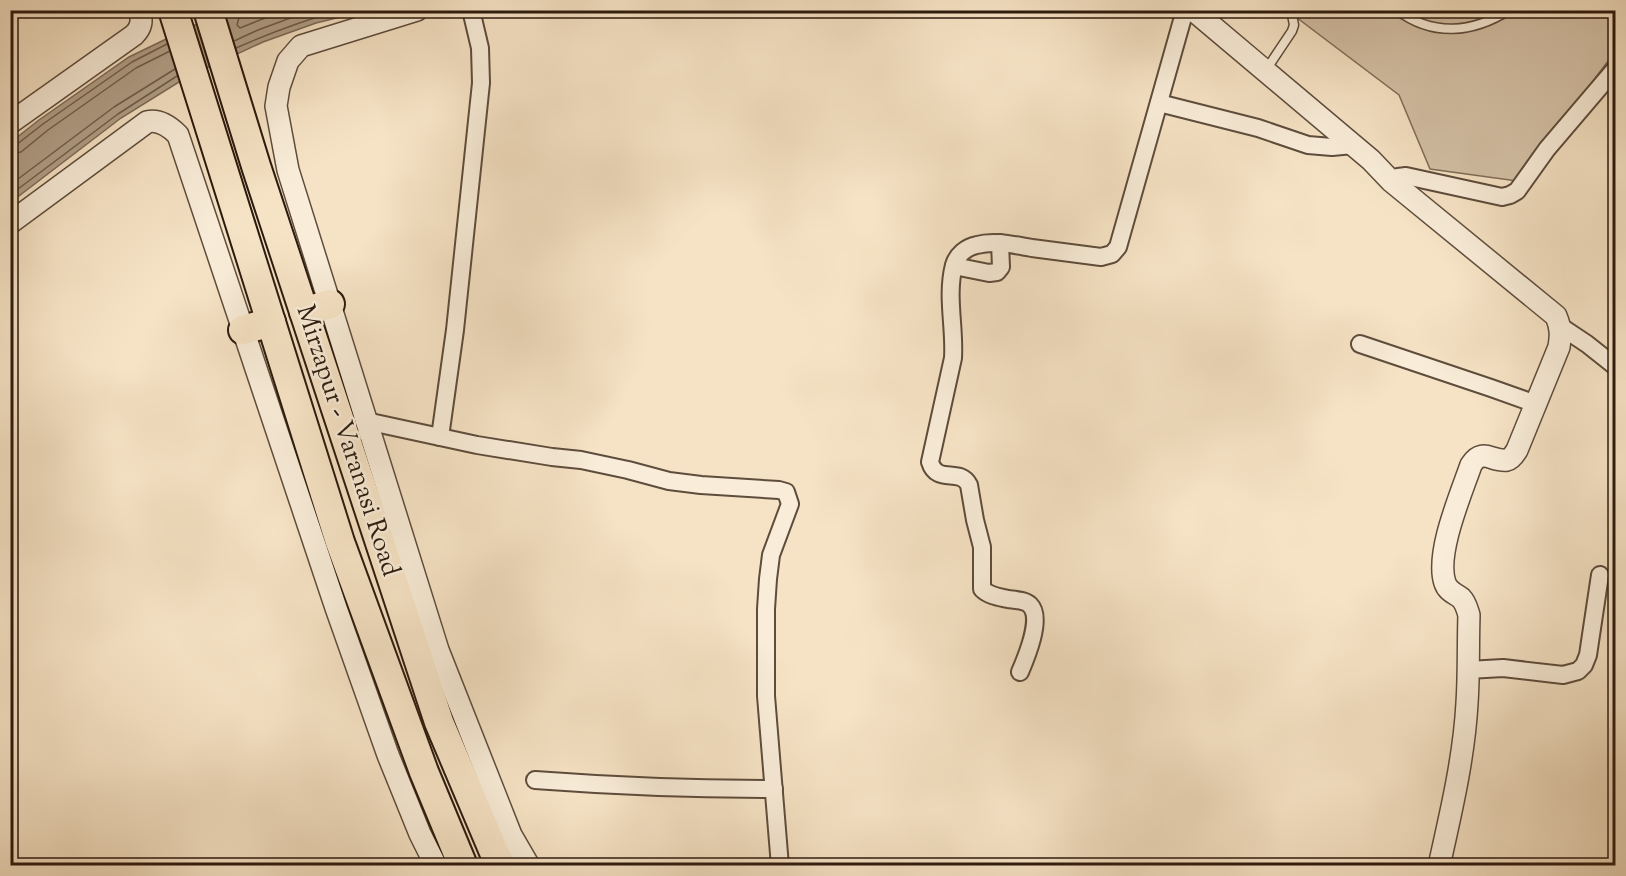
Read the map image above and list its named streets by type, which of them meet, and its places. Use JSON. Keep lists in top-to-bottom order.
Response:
{
  "streets": {
    "highway": ["Mirzapur - Varanasi Road"]
  }
}
